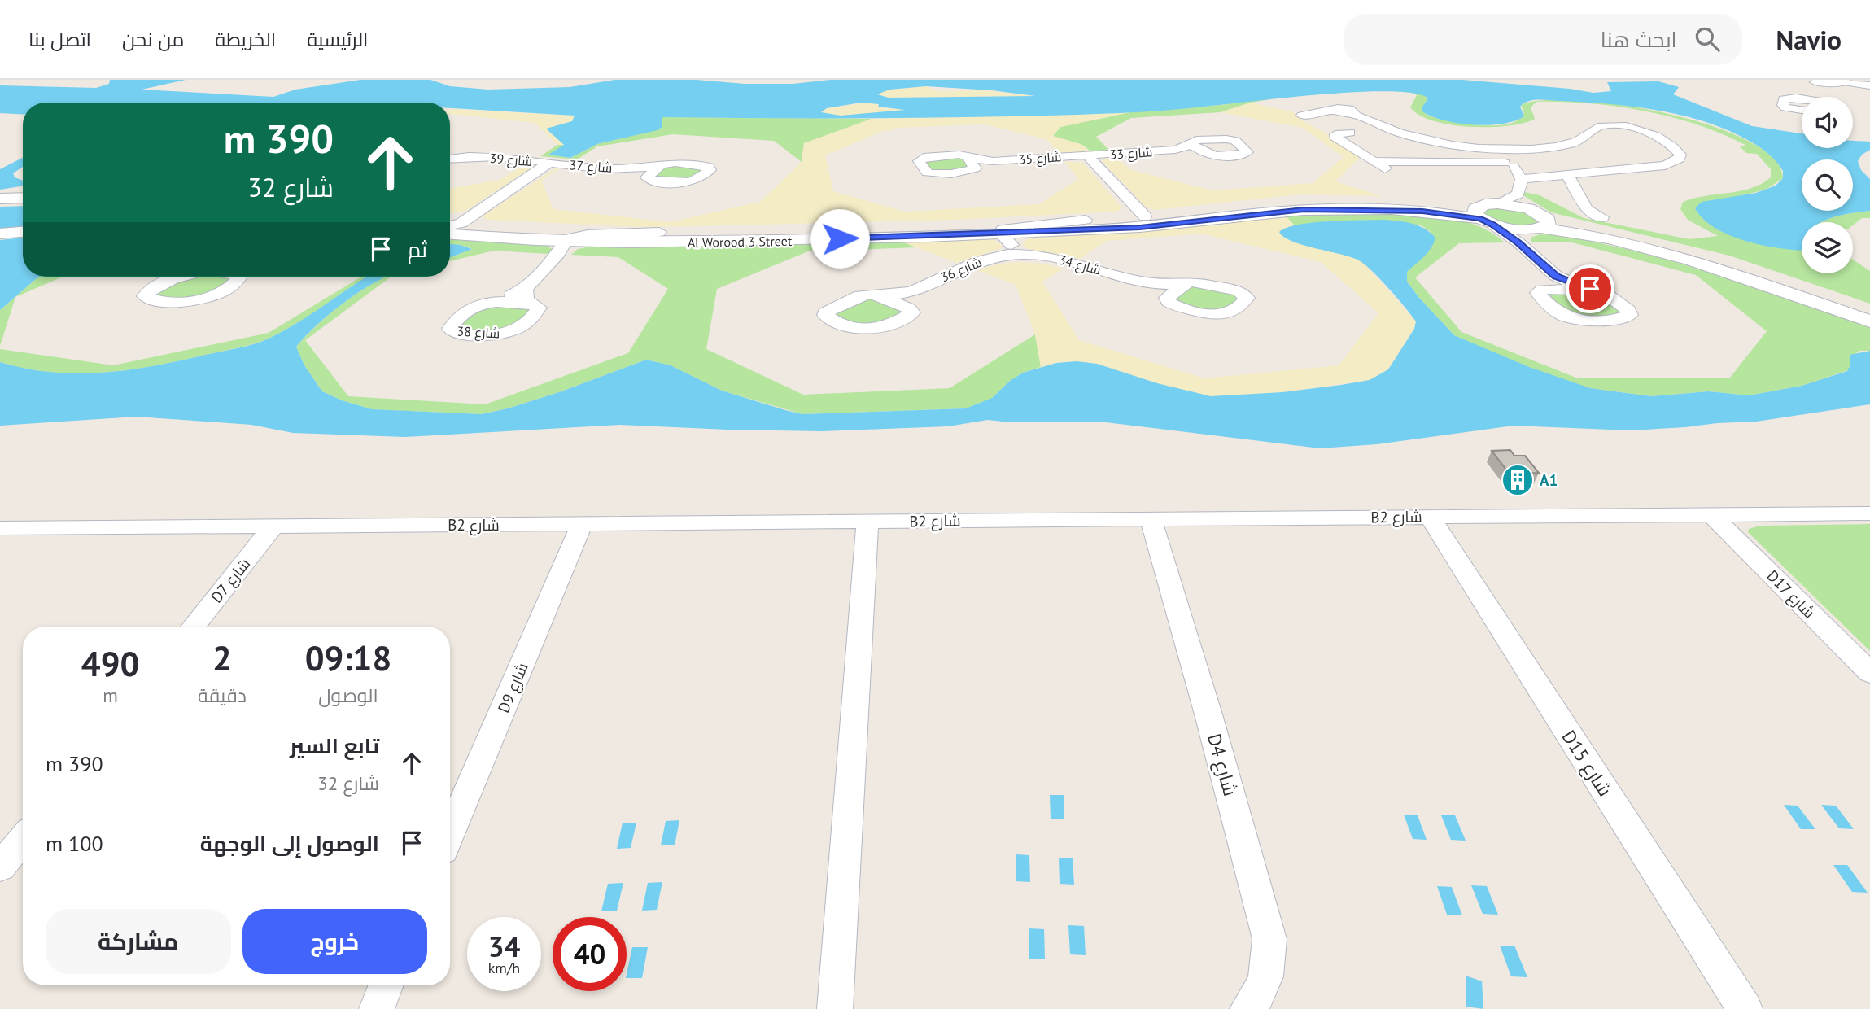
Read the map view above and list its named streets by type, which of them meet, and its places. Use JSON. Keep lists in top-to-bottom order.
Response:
{
  "streets": {
    "street": [
      "شارع 33",
      "شارع 35",
      "شارع 39",
      "شارع 37",
      "Al Worood 3 Street",
      "شارع 34",
      "شارع 36",
      "شارع 38",
      "B2 شارع",
      "D7 شارع",
      "D17 شارع",
      "D9 شارع",
      "D15 شارع",
      "D4 شارع"
    ]
  },
  "crossings": [
    ["شارع 33", "شارع 35"],
    ["شارع 39", "شارع 37"],
    ["Al Worood 3 Street", "شارع 34"],
    ["Al Worood 3 Street", "شارع 36"],
    ["شارع 34", "شارع 36"],
    ["B2 شارع", "D7 شارع"],
    ["B2 شارع", "D17 شارع"],
    ["B2 شارع", "D9 شارع"],
    ["B2 شارع", "D15 شارع"],
    ["B2 شارع", "D4 شارع"]
  ],
  "places": {
    "building": ["A1"]
  },
  "page": {
    "header": "Navio",
    "search": "ابحث هنا",
    "nav": [
      "الرئيسية",
      "الخريطة",
      "من نحن",
      "اتصل بنا"
    ],
    "turn": ["390 m", "شارع 32"],
    "then": "ثم",
    "eta": [
      "09:18",
      "الوصول",
      "2",
      "دقيقة",
      "490",
      "m"
    ],
    "list": [
      {
        "name": "تابع السير",
        "note": "شارع 32",
        "value": "390 m"
      },
      {
        "name": "الوصول إلى الوجهة",
        "value": "100 m"
      }
    ],
    "buttons": ["خروج", "مشاركة"],
    "speed": "34 km/h",
    "limit": "40"
  }
}
